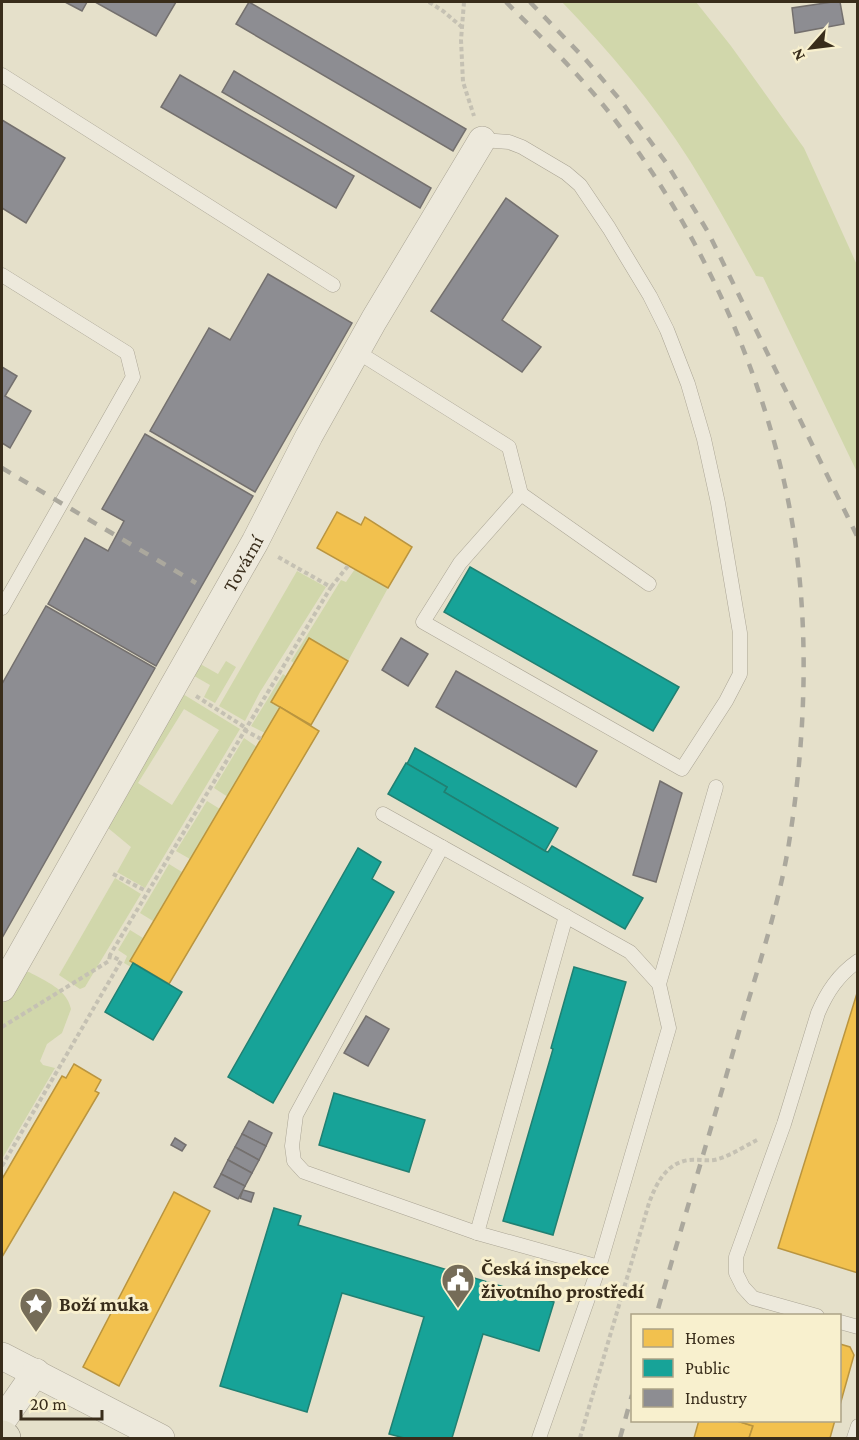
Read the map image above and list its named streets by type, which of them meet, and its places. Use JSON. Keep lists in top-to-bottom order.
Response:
{
  "streets": {
    "street": ["Tovární"]
  },
  "places": {
    "public building": ["Česká inspekce životního prostředí"],
    "place": ["Boží muka"]
  },
  "legend": ["Homes", "Public", "Industry"],
  "scale_bar": "20 m",
  "north": "bottom left"
}
